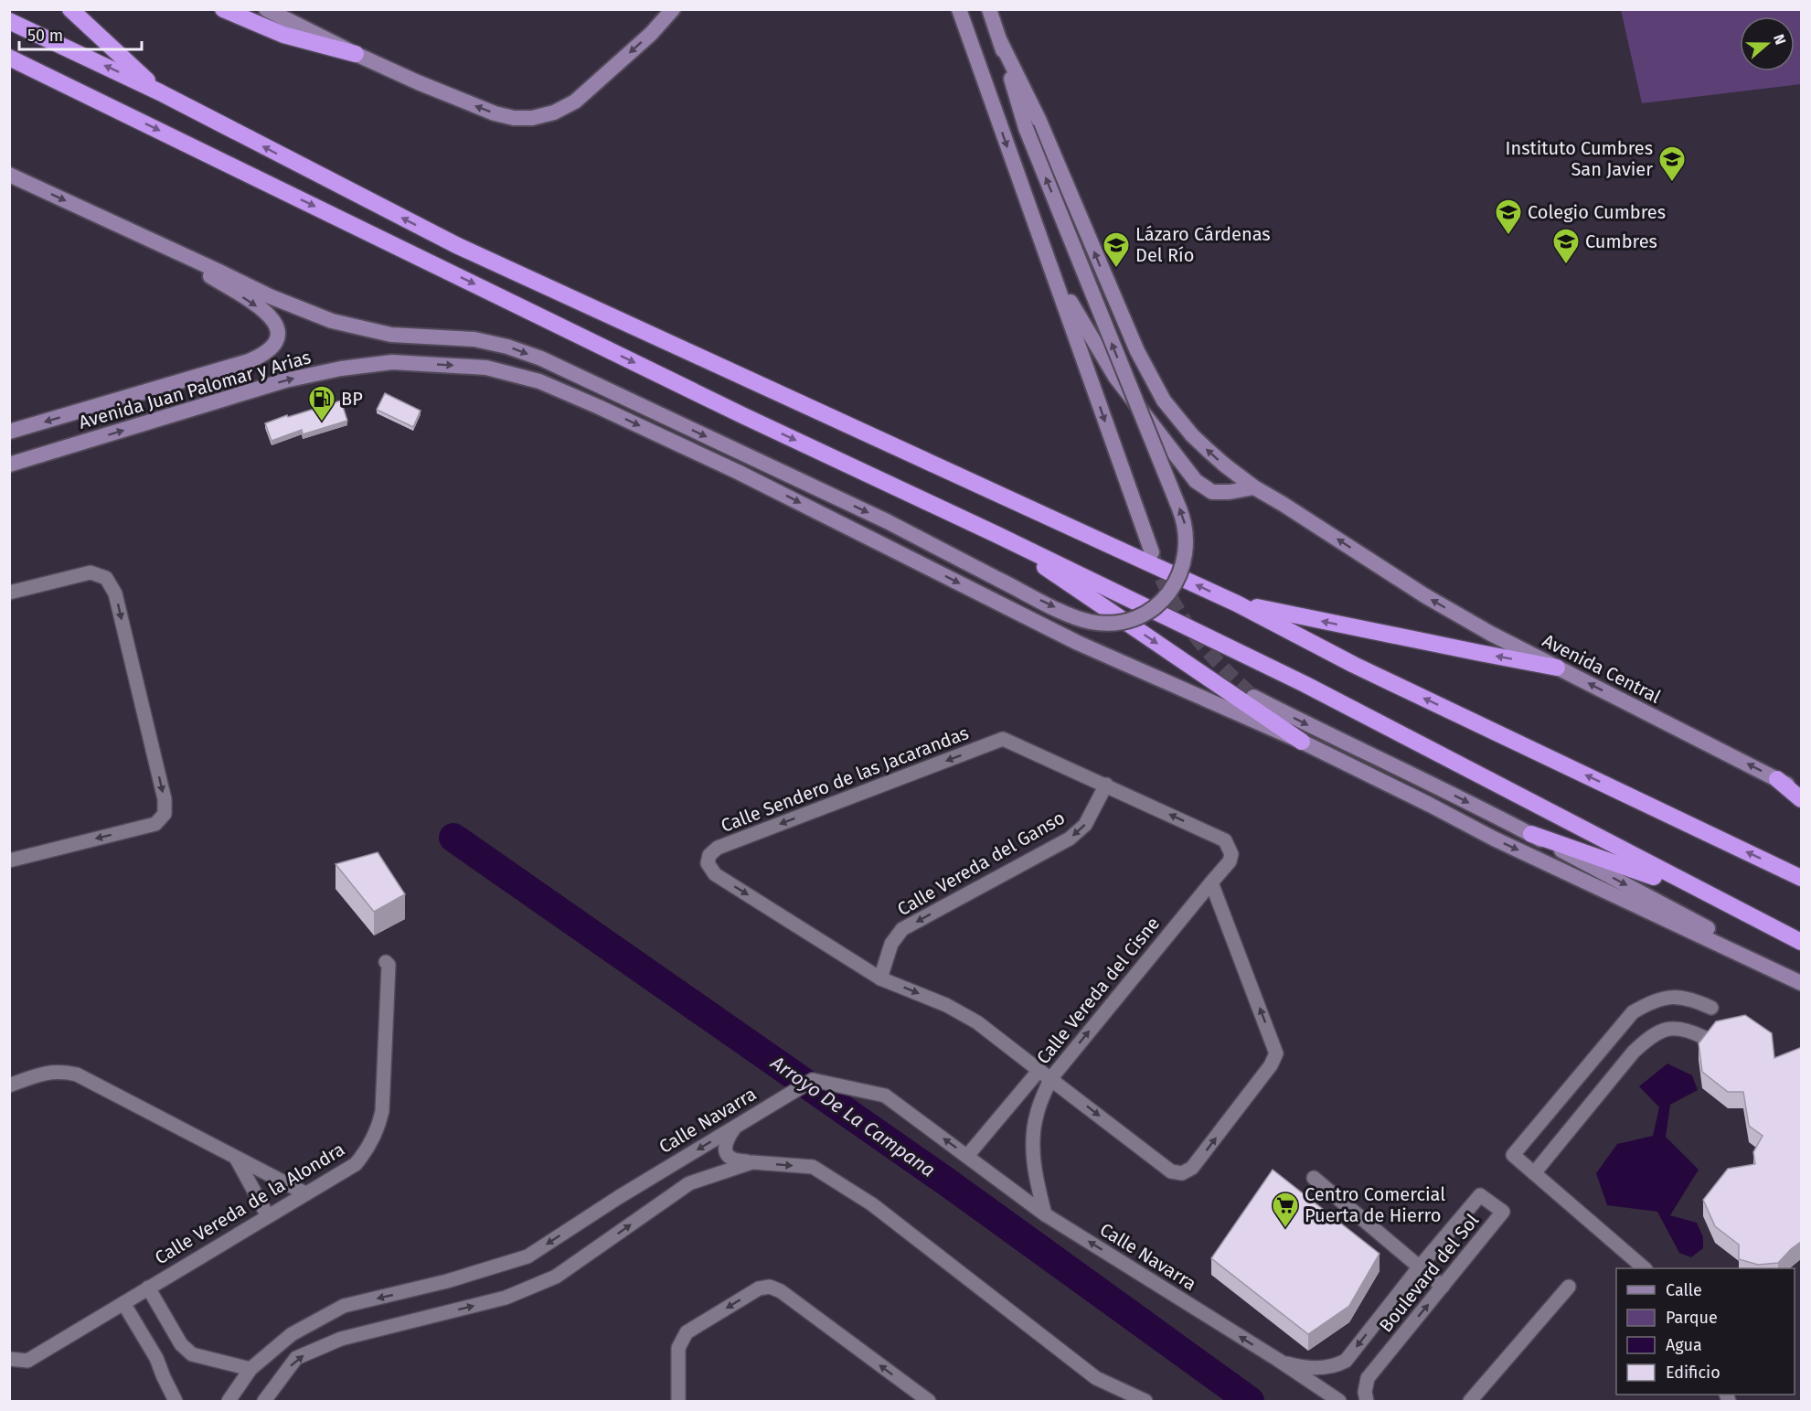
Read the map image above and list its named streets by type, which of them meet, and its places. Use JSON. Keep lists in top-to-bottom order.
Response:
{
  "streets": {
    "main road": ["Avenida Juan Palomar y Arias", "Avenida Central"],
    "street": [
      "Calle Sendero de las Jacarandas",
      "Calle Vereda del Ganso",
      "Calle Vereda del Cisne",
      "Calle Navarra",
      "Calle Vereda de la Alondra",
      "Boulevard del Sol"
    ]
  },
  "crossings": [
    ["Calle Sendero de las Jacarandas", "Calle Vereda del Ganso"],
    ["Calle Sendero de las Jacarandas", "Calle Vereda del Cisne"],
    ["Calle Vereda del Cisne", "Calle Navarra"],
    ["Calle Navarra", "Boulevard del Sol"]
  ],
  "one_way": ["Avenida Central", "Calle Vereda del Ganso", "Calle Vereda del Cisne"],
  "water": ["Arroyo De La Campana"],
  "places": {
    "school or university": [
      "Instituto Cumbres San Javier",
      "Colegio Cumbres",
      "Cumbres",
      "Lázaro Cárdenas Del Río"
    ],
    "fuel station": ["BP"],
    "supermarket": ["Centro Comercial Puerta de Hierro"]
  },
  "legend": [
    "Calle",
    "Parque",
    "Agua",
    "Edificio"
  ],
  "scale_bar": "50 m",
  "north": "right"
}
